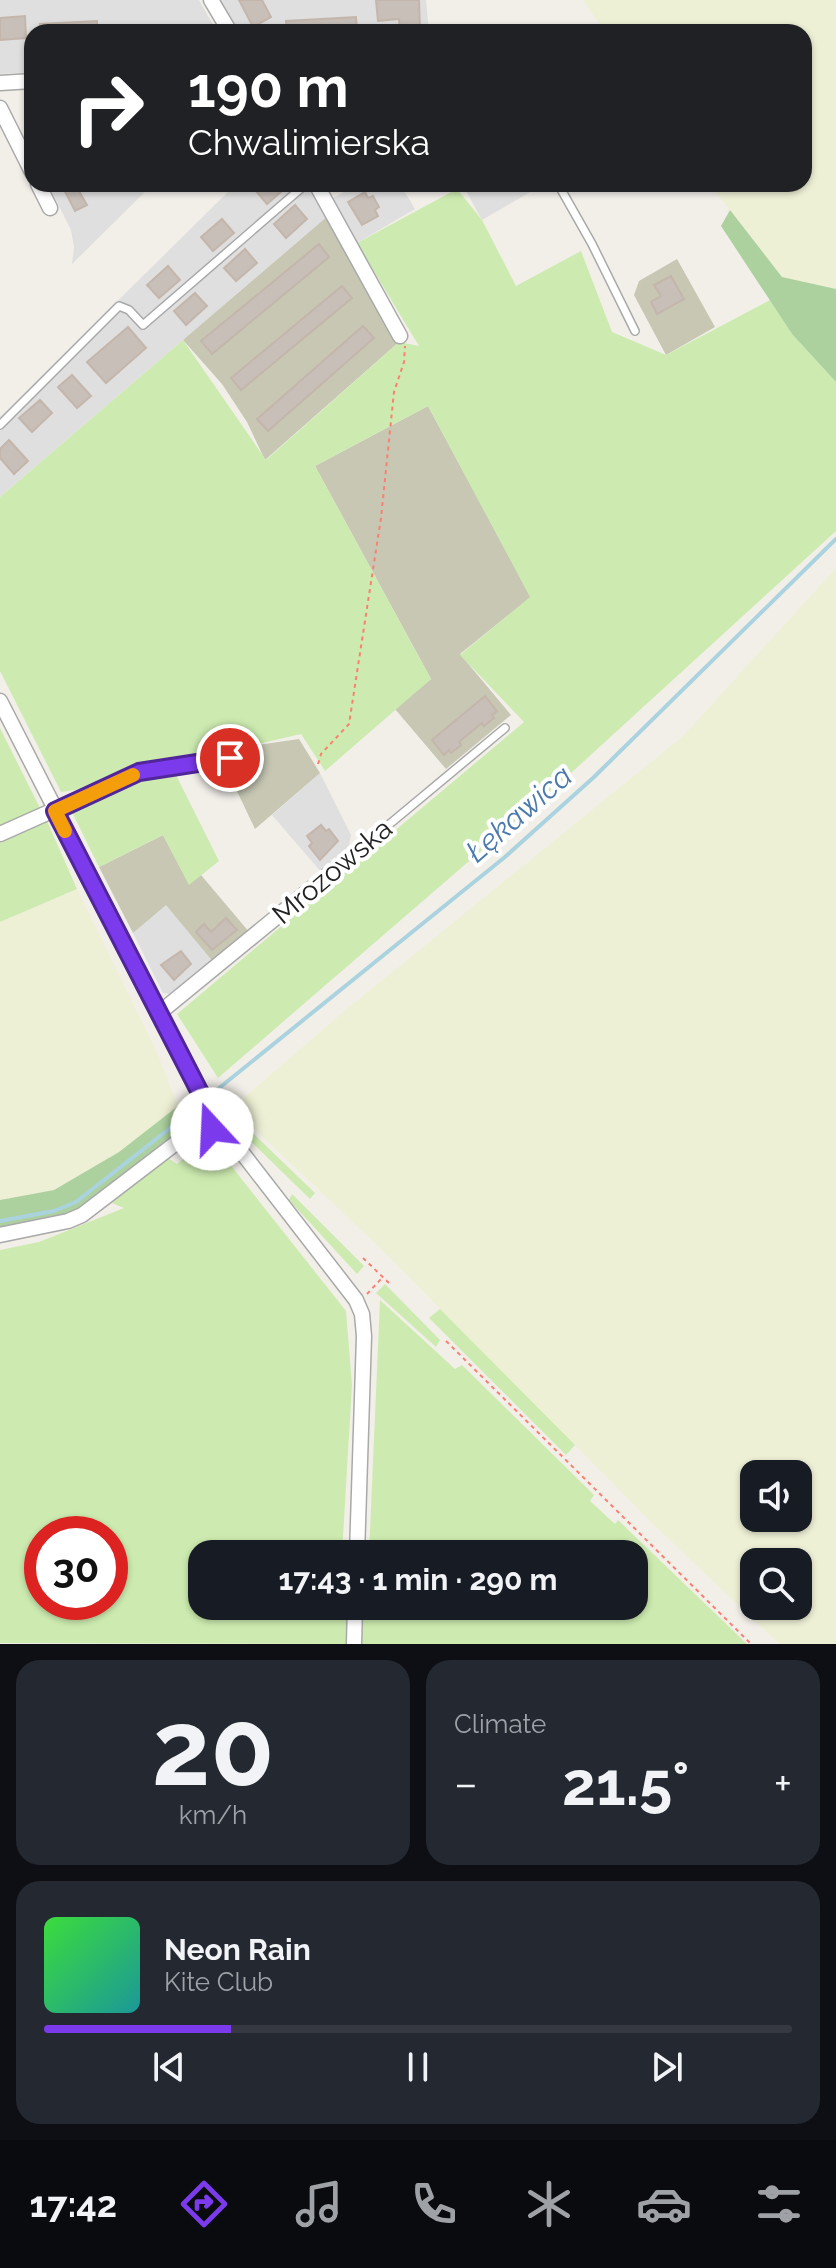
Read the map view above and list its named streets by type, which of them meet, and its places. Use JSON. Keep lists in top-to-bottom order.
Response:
{
  "streets": {
    "street": ["Mrozowska"]
  },
  "water": ["Łękawica"],
  "page": {
    "turn": ["190 m", "Chwalimierska"],
    "limit": "30",
    "trip": "17:43 · 1 min · 290 m",
    "tile": [
      ["20", "km/h"],
      "Climate"
    ],
    "heat": ["−", "21.5°", "+"],
    "song": ["Neon Rain", "Kite Club"],
    "tabs": "17:42"
  }
}
